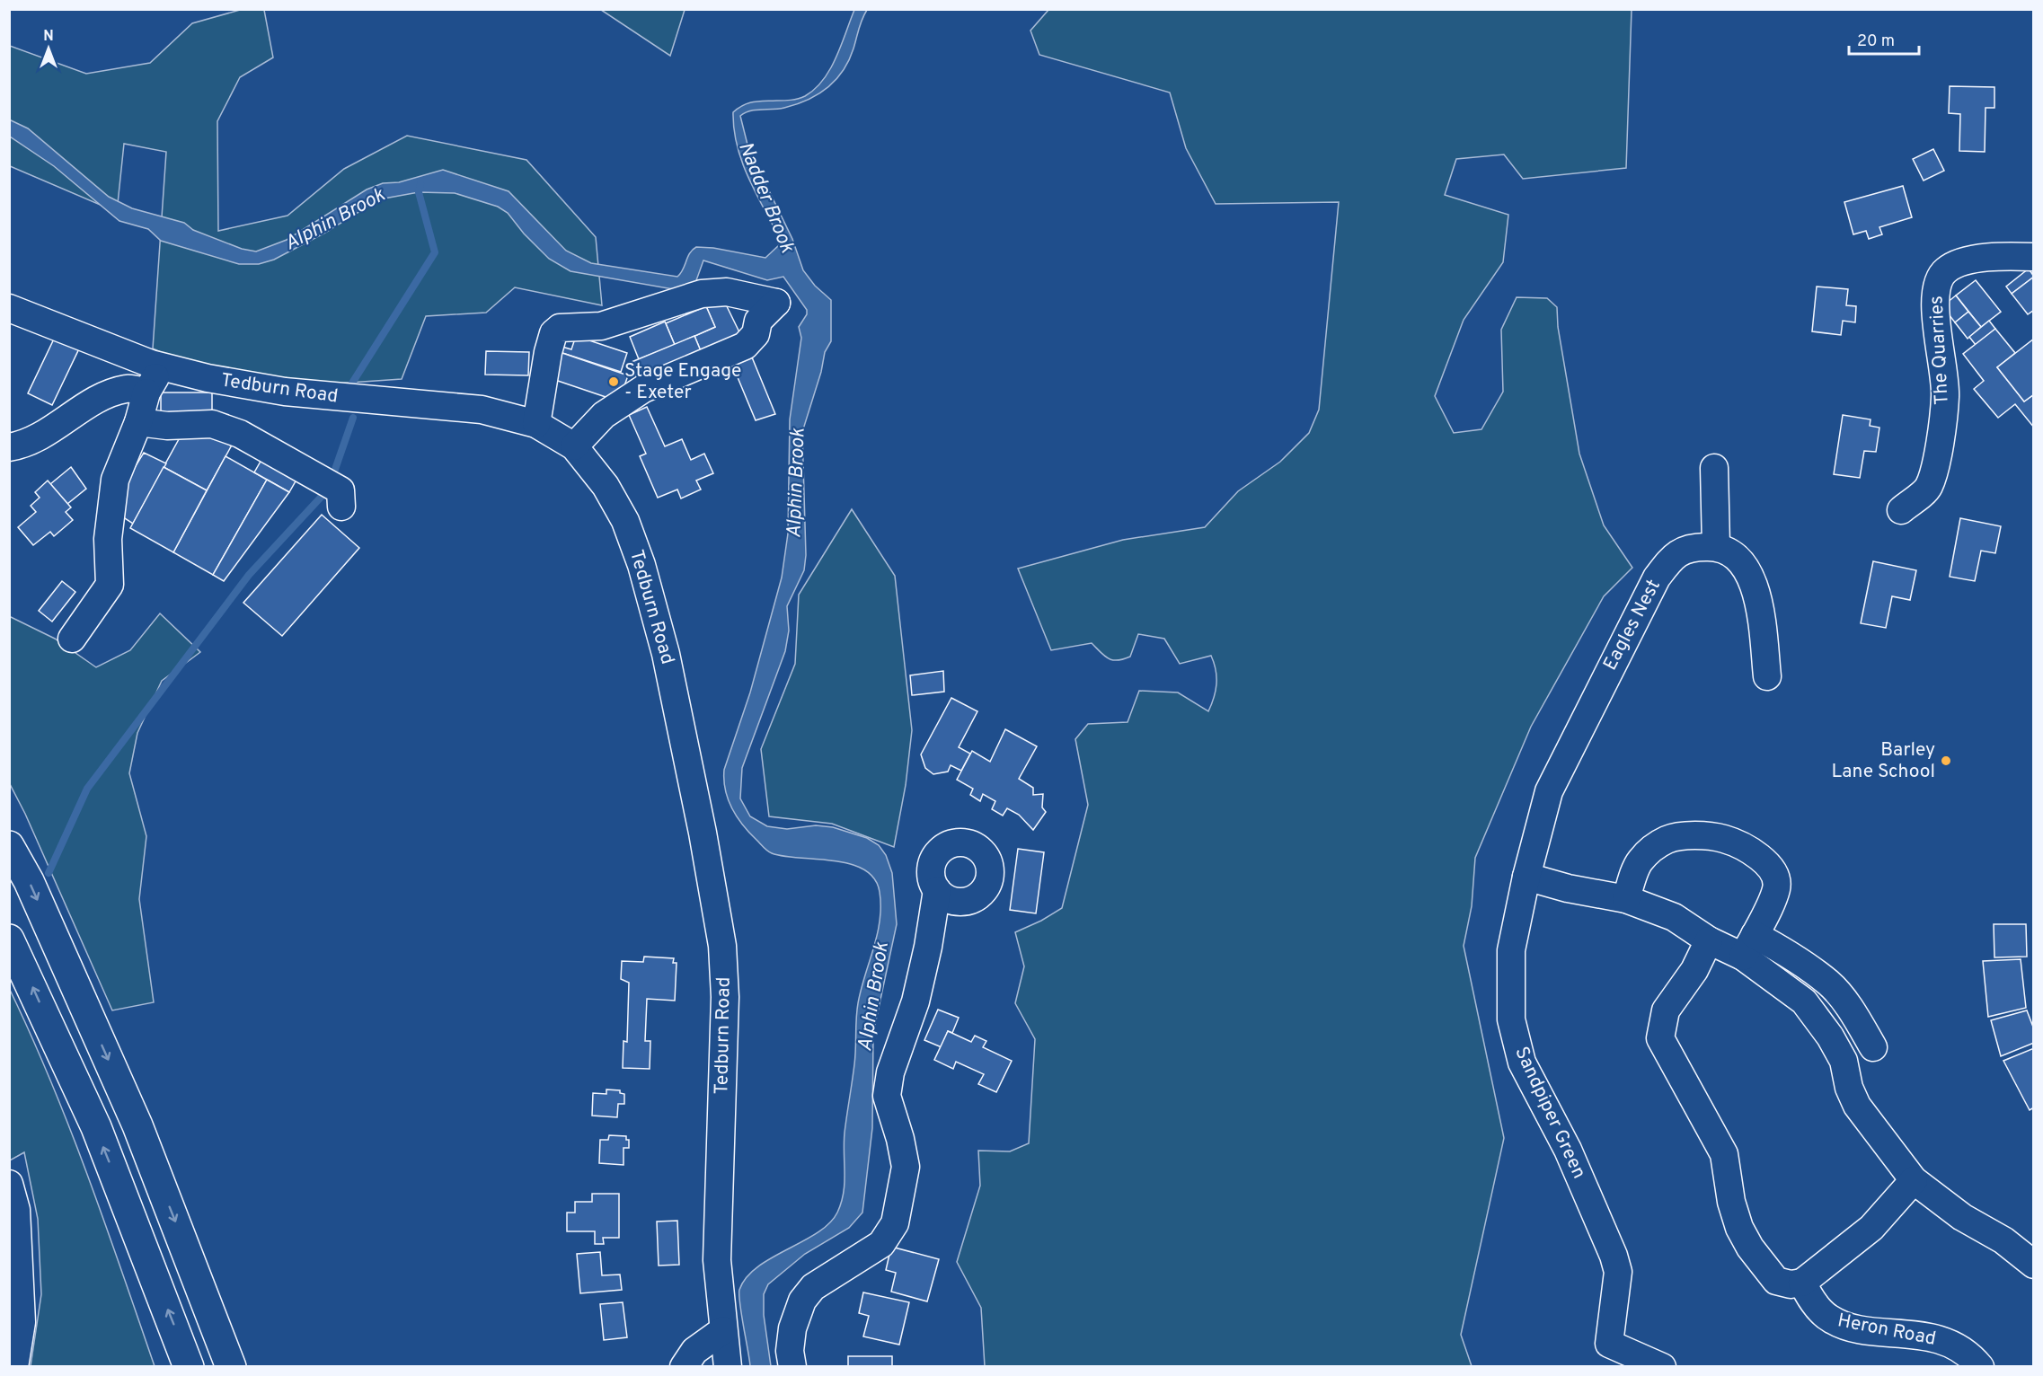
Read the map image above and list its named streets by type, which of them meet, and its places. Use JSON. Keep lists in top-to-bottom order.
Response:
{
  "streets": {
    "street": [
      "The Quarries",
      "Tedburn Road",
      "Eagles Nest",
      "Sandpiper Green",
      "Heron Road"
    ]
  },
  "crossings": [
    ["Eagles Nest", "Sandpiper Green"]
  ],
  "water": ["Nadder Brook", "Alphin Brook"],
  "places": ["Stage Engage - Exeter", "Barley Lane School"],
  "scale_bar": "20 m",
  "north": "top"
}
